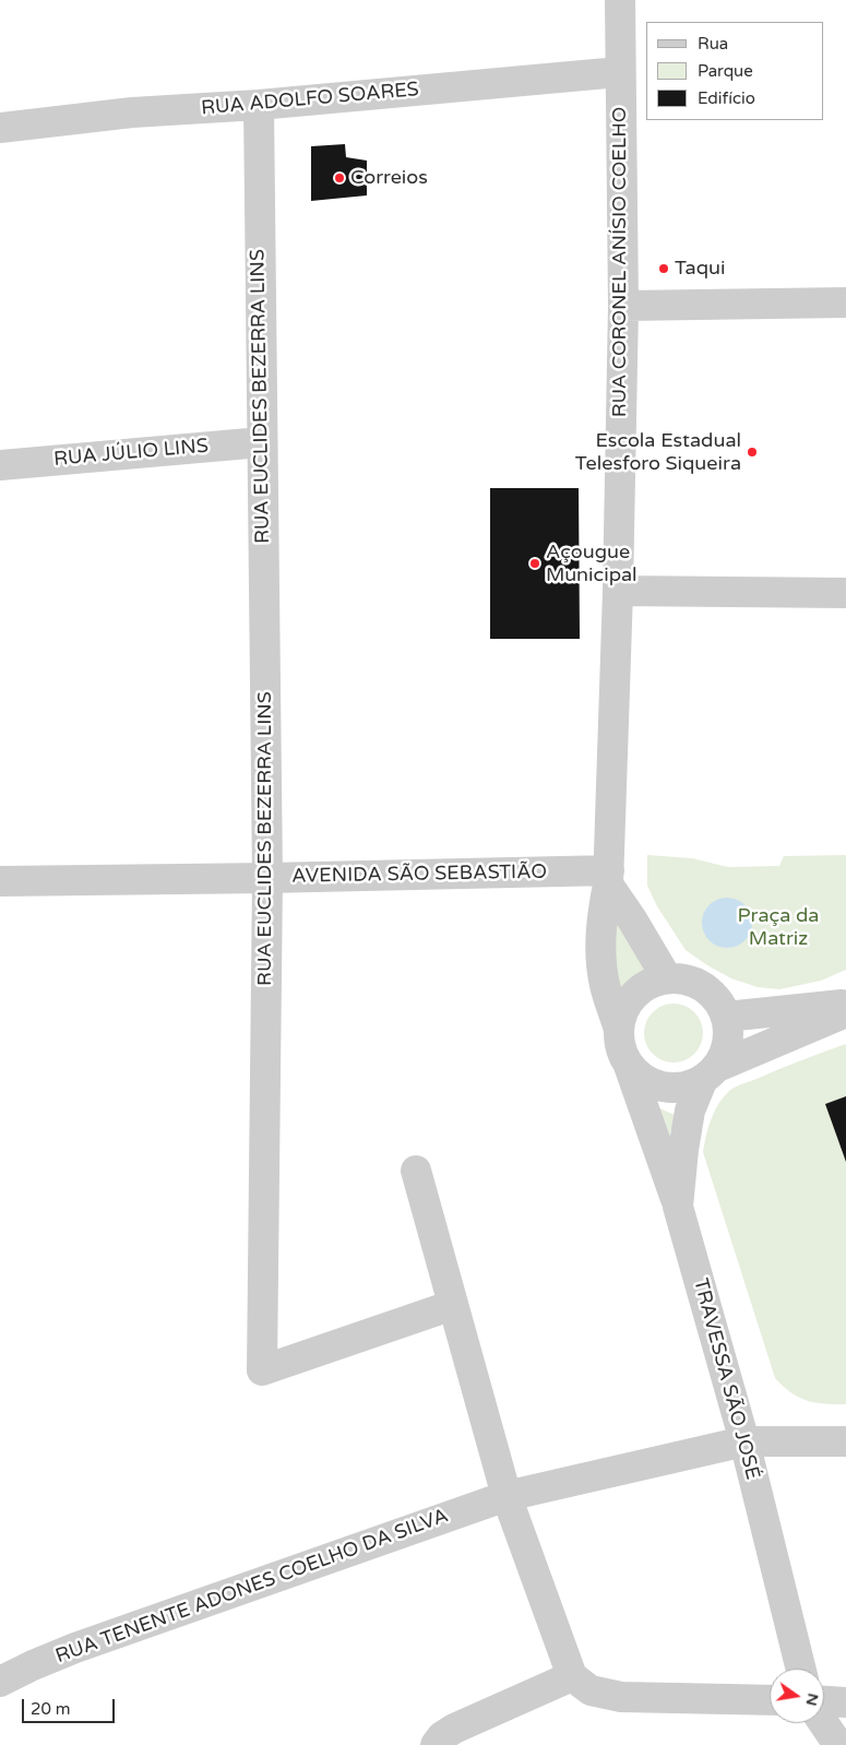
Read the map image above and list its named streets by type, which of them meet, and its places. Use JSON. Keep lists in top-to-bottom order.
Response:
{
  "streets": {
    "street": [
      "RUA ADOLFO SOARES",
      "RUA CORONEL ANÍSIO COELHO",
      "RUA EUCLIDES BEZERRA LINS",
      "RUA JÚLIO LINS",
      "AVENIDA SÃO SEBASTIÃO",
      "TRAVESSA SÃO JOSÉ",
      "RUA TENENTE ADONES COELHO DA SILVA"
    ]
  },
  "crossings": [
    ["RUA ADOLFO SOARES", "RUA CORONEL ANÍSIO COELHO"],
    ["RUA ADOLFO SOARES", "RUA EUCLIDES BEZERRA LINS"],
    ["RUA CORONEL ANÍSIO COELHO", "AVENIDA SÃO SEBASTIÃO"],
    ["RUA CORONEL ANÍSIO COELHO", "TRAVESSA SÃO JOSÉ"],
    ["RUA EUCLIDES BEZERRA LINS", "RUA JÚLIO LINS"],
    ["RUA EUCLIDES BEZERRA LINS", "AVENIDA SÃO SEBASTIÃO"]
  ],
  "parks": ["Praça da Matriz"],
  "places": [
    "Correios",
    "Taqui",
    "Escola Estadual Telesforo Siqueira",
    "Açougue Municipal"
  ],
  "legend": ["Rua", "Parque", "Edifício"],
  "scale_bar": "20 m",
  "north": "right"
}
